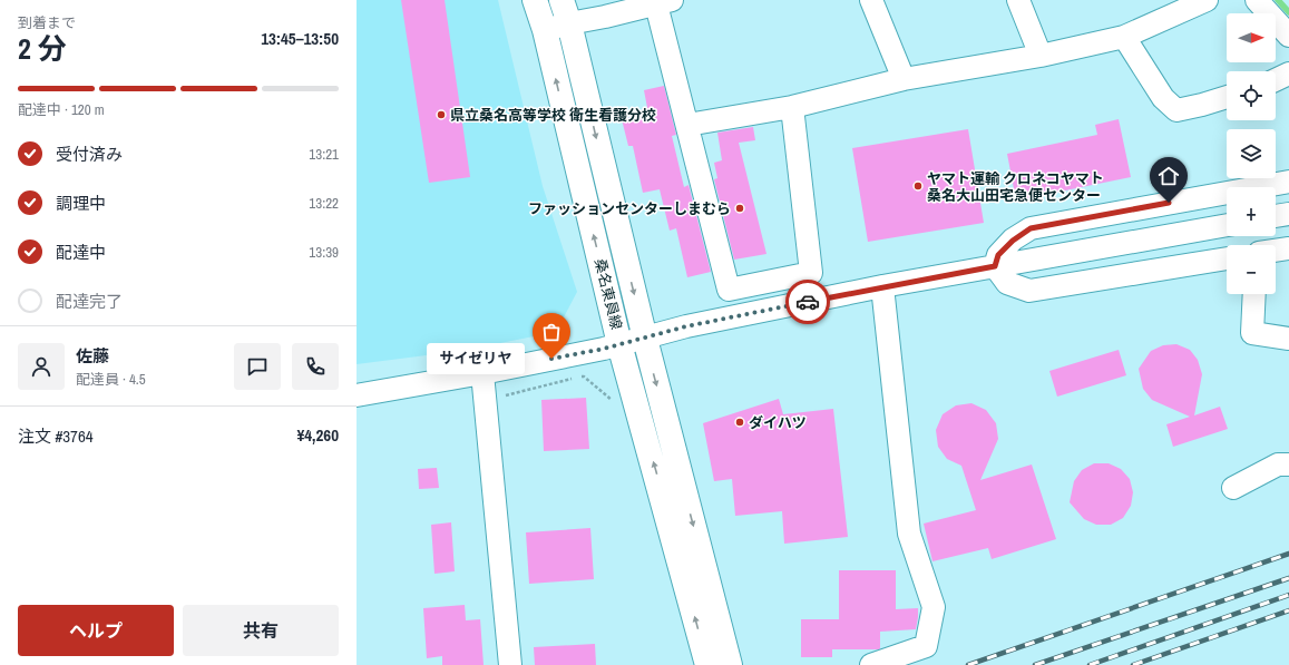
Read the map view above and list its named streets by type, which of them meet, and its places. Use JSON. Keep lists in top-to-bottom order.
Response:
{
  "streets": {
    "main road": ["桑名東員線"]
  },
  "places": [
    "県立桑名高等学校 衛生看護分校",
    "ヤマト運輸 クロネコヤマト 桑名大山田宅急便センター",
    "ファッションセンターしまむら",
    "サイゼリヤ",
    "ダイハツ"
  ],
  "north": "right",
  "page": {
    "heading": ["2 分", "到着まで", "13:45–13:50"],
    "panel": [
      "佐藤",
      "配達員 · 4.5",
      "注文 #3764",
      "¥4,260"
    ],
    "map_buttons": ["+", "−"],
    "bar": "配達中 · 120 m",
    "list": [
      ["受付済み", "13:21"],
      ["調理中", "13:22"],
      ["配達中", "13:39"],
      "配達完了"
    ],
    "bubble": "サイゼリヤ",
    "buttons": ["ヘルプ", "共有"]
  }
}
